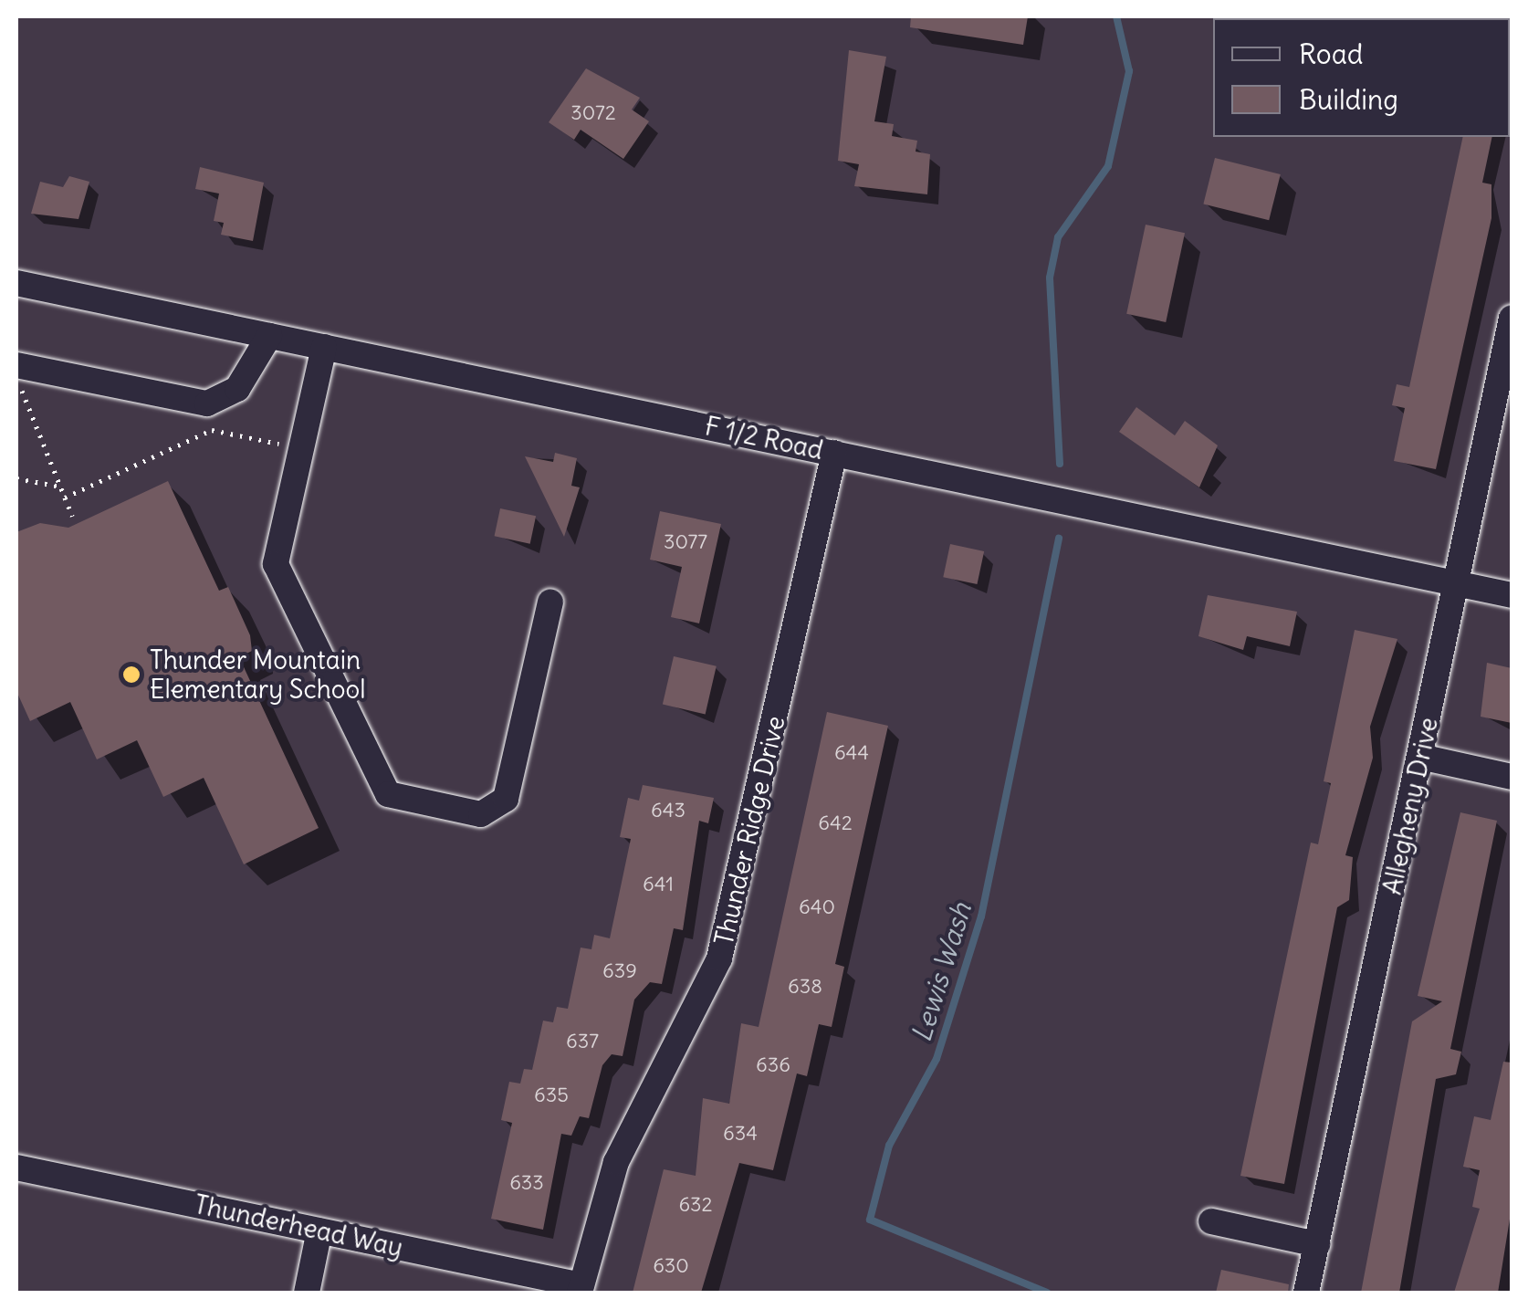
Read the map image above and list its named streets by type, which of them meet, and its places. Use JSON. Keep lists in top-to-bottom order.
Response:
{
  "streets": {
    "street": [
      "F 1/2 Road",
      "Allegheny Drive",
      "Thunder Ridge Drive",
      "Thunderhead Way"
    ]
  },
  "crossings": [
    ["F 1/2 Road", "Allegheny Drive"],
    ["F 1/2 Road", "Thunder Ridge Drive"],
    ["Thunder Ridge Drive", "Thunderhead Way"]
  ],
  "water": ["Lewis Wash"],
  "places": ["Thunder Mountain Elementary School"],
  "house_numbers": [
    "3072",
    "3077",
    "644",
    "643",
    "642",
    "641",
    "640",
    "639",
    "638",
    "637",
    "636",
    "635",
    "634",
    "633",
    "632",
    "630"
  ],
  "legend": ["Road", "Building"]
}
